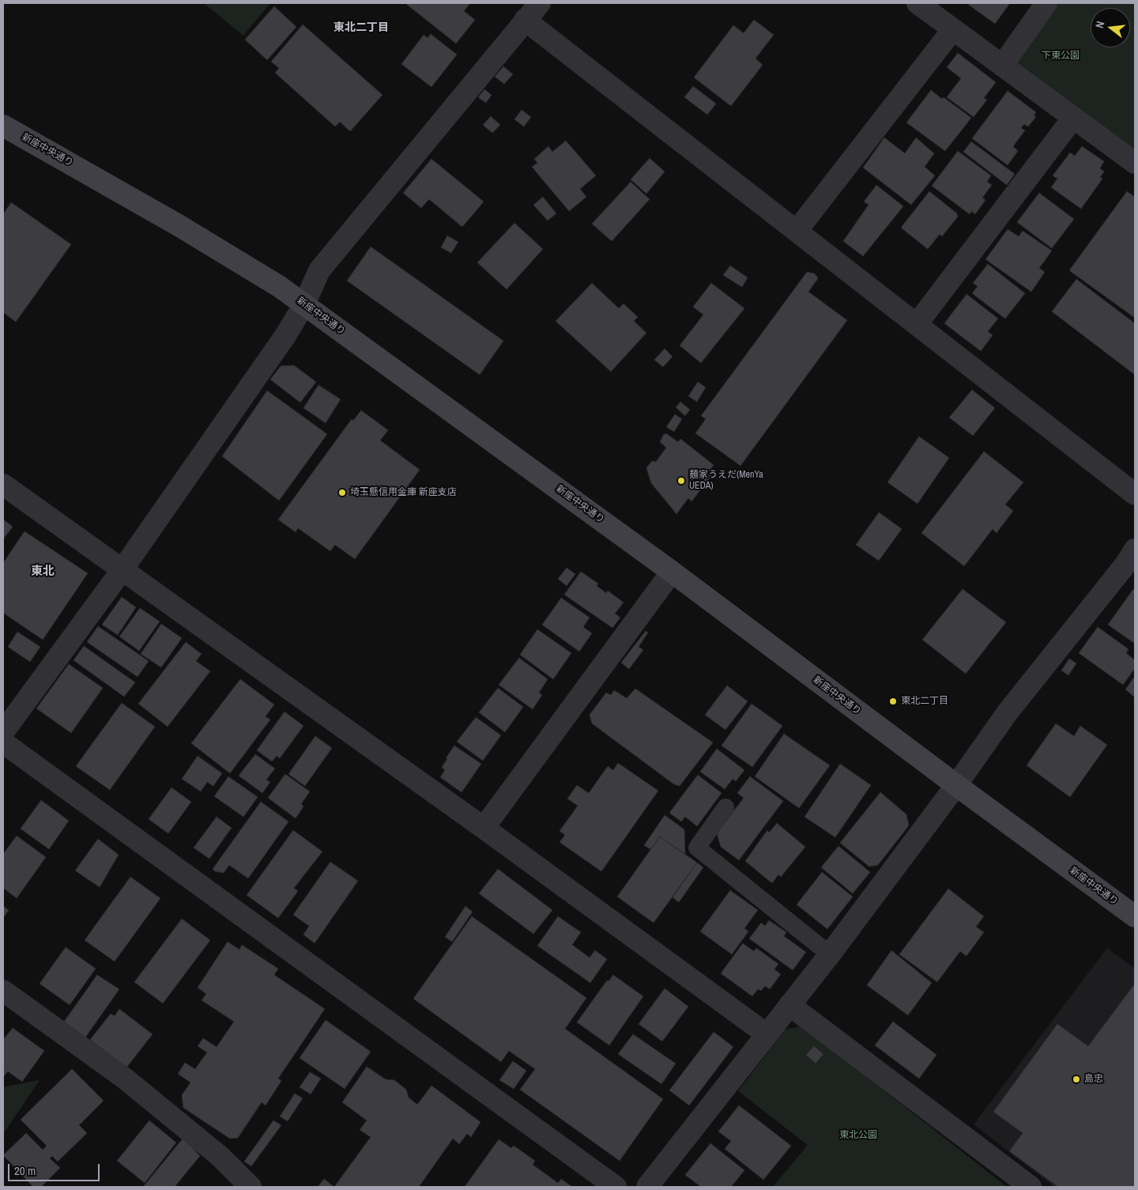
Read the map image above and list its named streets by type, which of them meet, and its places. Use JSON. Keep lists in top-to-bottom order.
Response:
{
  "streets": {
    "street": ["新座中央通り"]
  },
  "districts": ["東北二丁目", "東北"],
  "parks": ["下東公園", "東北公園"],
  "places": [
    "麺家うえだ(MenYa UEDA)",
    "埼玉懸信用金庫 新座支店",
    "東北二丁目",
    "島忠"
  ],
  "scale_bar": "20 m",
  "north": "left"
}
